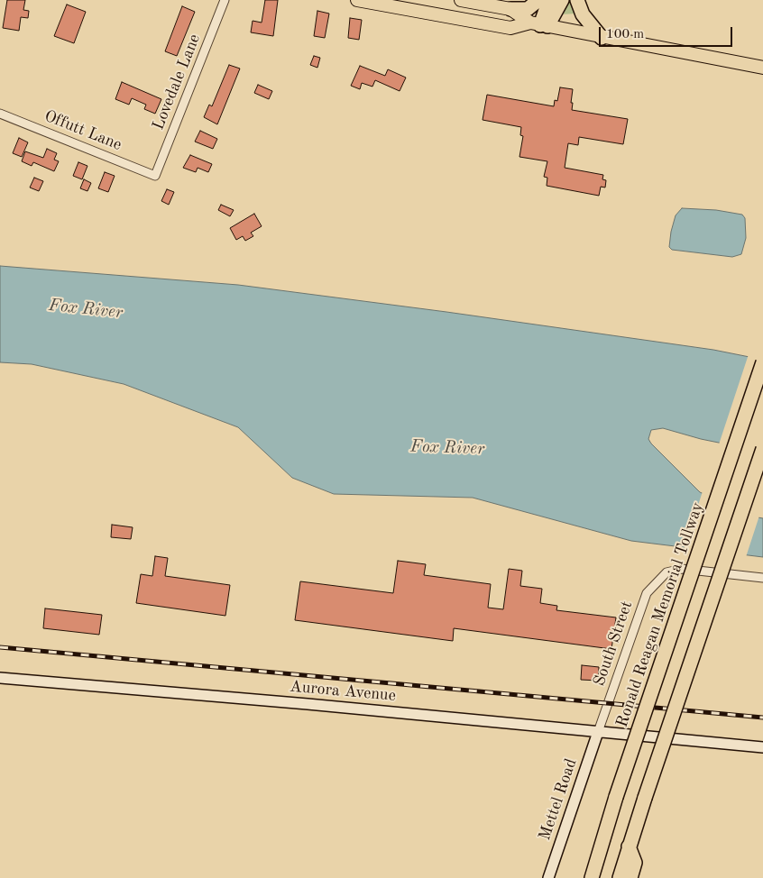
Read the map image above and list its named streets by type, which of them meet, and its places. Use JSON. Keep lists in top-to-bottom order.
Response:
{
  "streets": {
    "highway": ["Ronald Reagan Memorial Tollway"],
    "main road": ["Aurora Avenue", "Mettel Road"],
    "street": ["Lovedale Lane", "Offutt Lane", "South Street"]
  },
  "crossings": [
    ["Lovedale Lane", "Offutt Lane"],
    ["South Street", "Aurora Avenue"],
    ["South Street", "Mettel Road"],
    ["Aurora Avenue", "Mettel Road"]
  ],
  "water": ["Fox River"],
  "scale_bar": "100 m"
}
